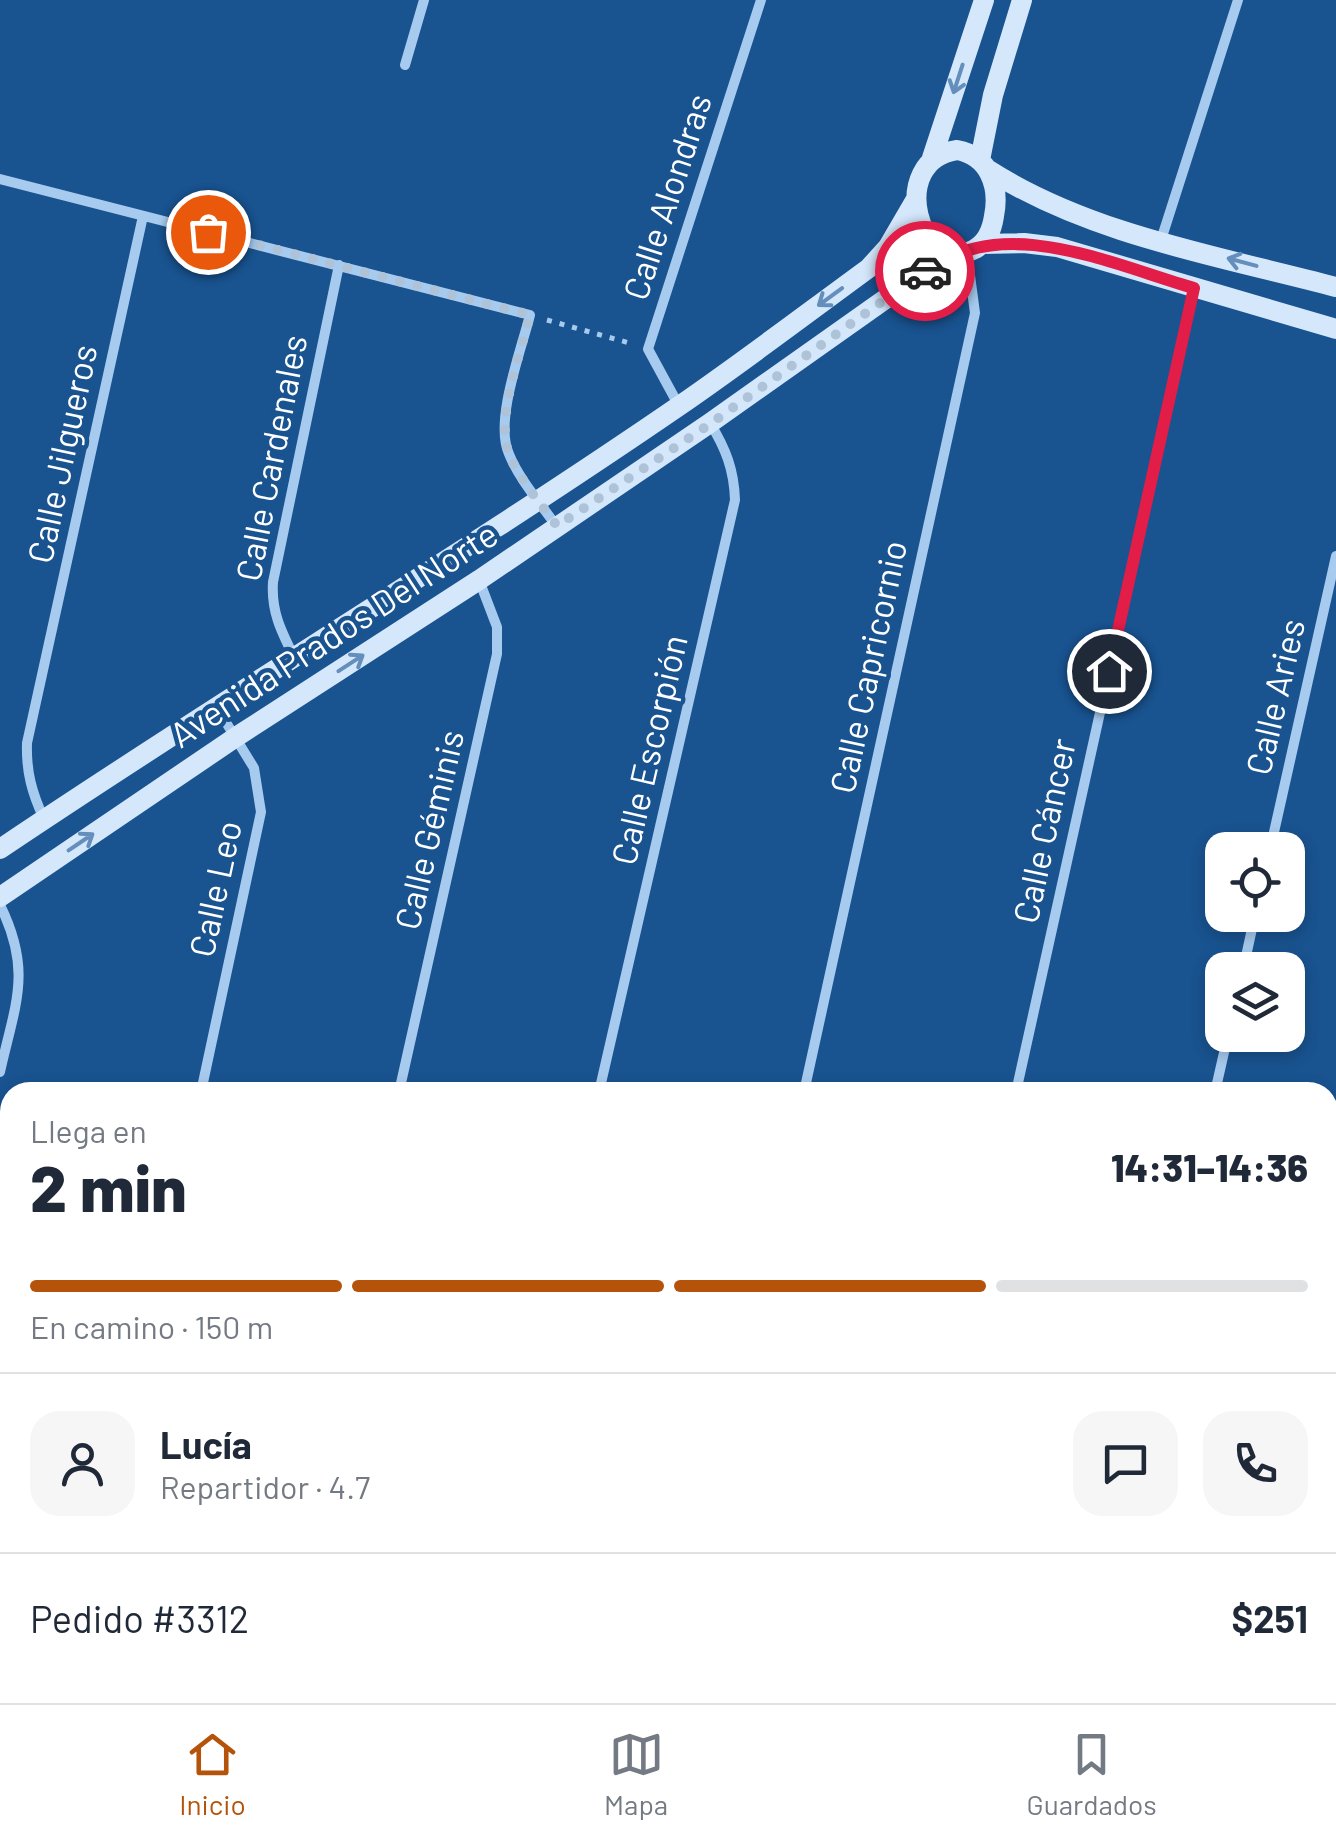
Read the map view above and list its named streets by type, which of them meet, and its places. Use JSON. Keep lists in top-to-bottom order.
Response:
{
  "streets": {
    "main road": ["Avenida Prados Del Norte"],
    "street": [
      "Calle Alondras",
      "Calle Jilgueros",
      "Calle Cardenales",
      "Calle Capricornio",
      "Calle Aries",
      "Calle Escorpión",
      "Calle Géminis",
      "Calle Cáncer",
      "Calle Leo"
    ]
  },
  "crossings": [
    ["Calle Alondras", "Avenida Prados Del Norte"],
    ["Calle Jilgueros", "Avenida Prados Del Norte"],
    ["Calle Cardenales", "Avenida Prados Del Norte"],
    ["Avenida Prados Del Norte", "Calle Capricornio"],
    ["Avenida Prados Del Norte", "Calle Escorpión"],
    ["Avenida Prados Del Norte", "Calle Géminis"],
    ["Avenida Prados Del Norte", "Calle Leo"]
  ],
  "page": {
    "heading": ["2 min", "Llega en", "14:31–14:36"],
    "panel": [
      "Lucía",
      "Repartidor · 4.7",
      "Pedido #3312",
      "$251"
    ],
    "bar": "En camino · 150 m",
    "tabs": ["Inicio", "Mapa", "Guardados"]
  }
}
